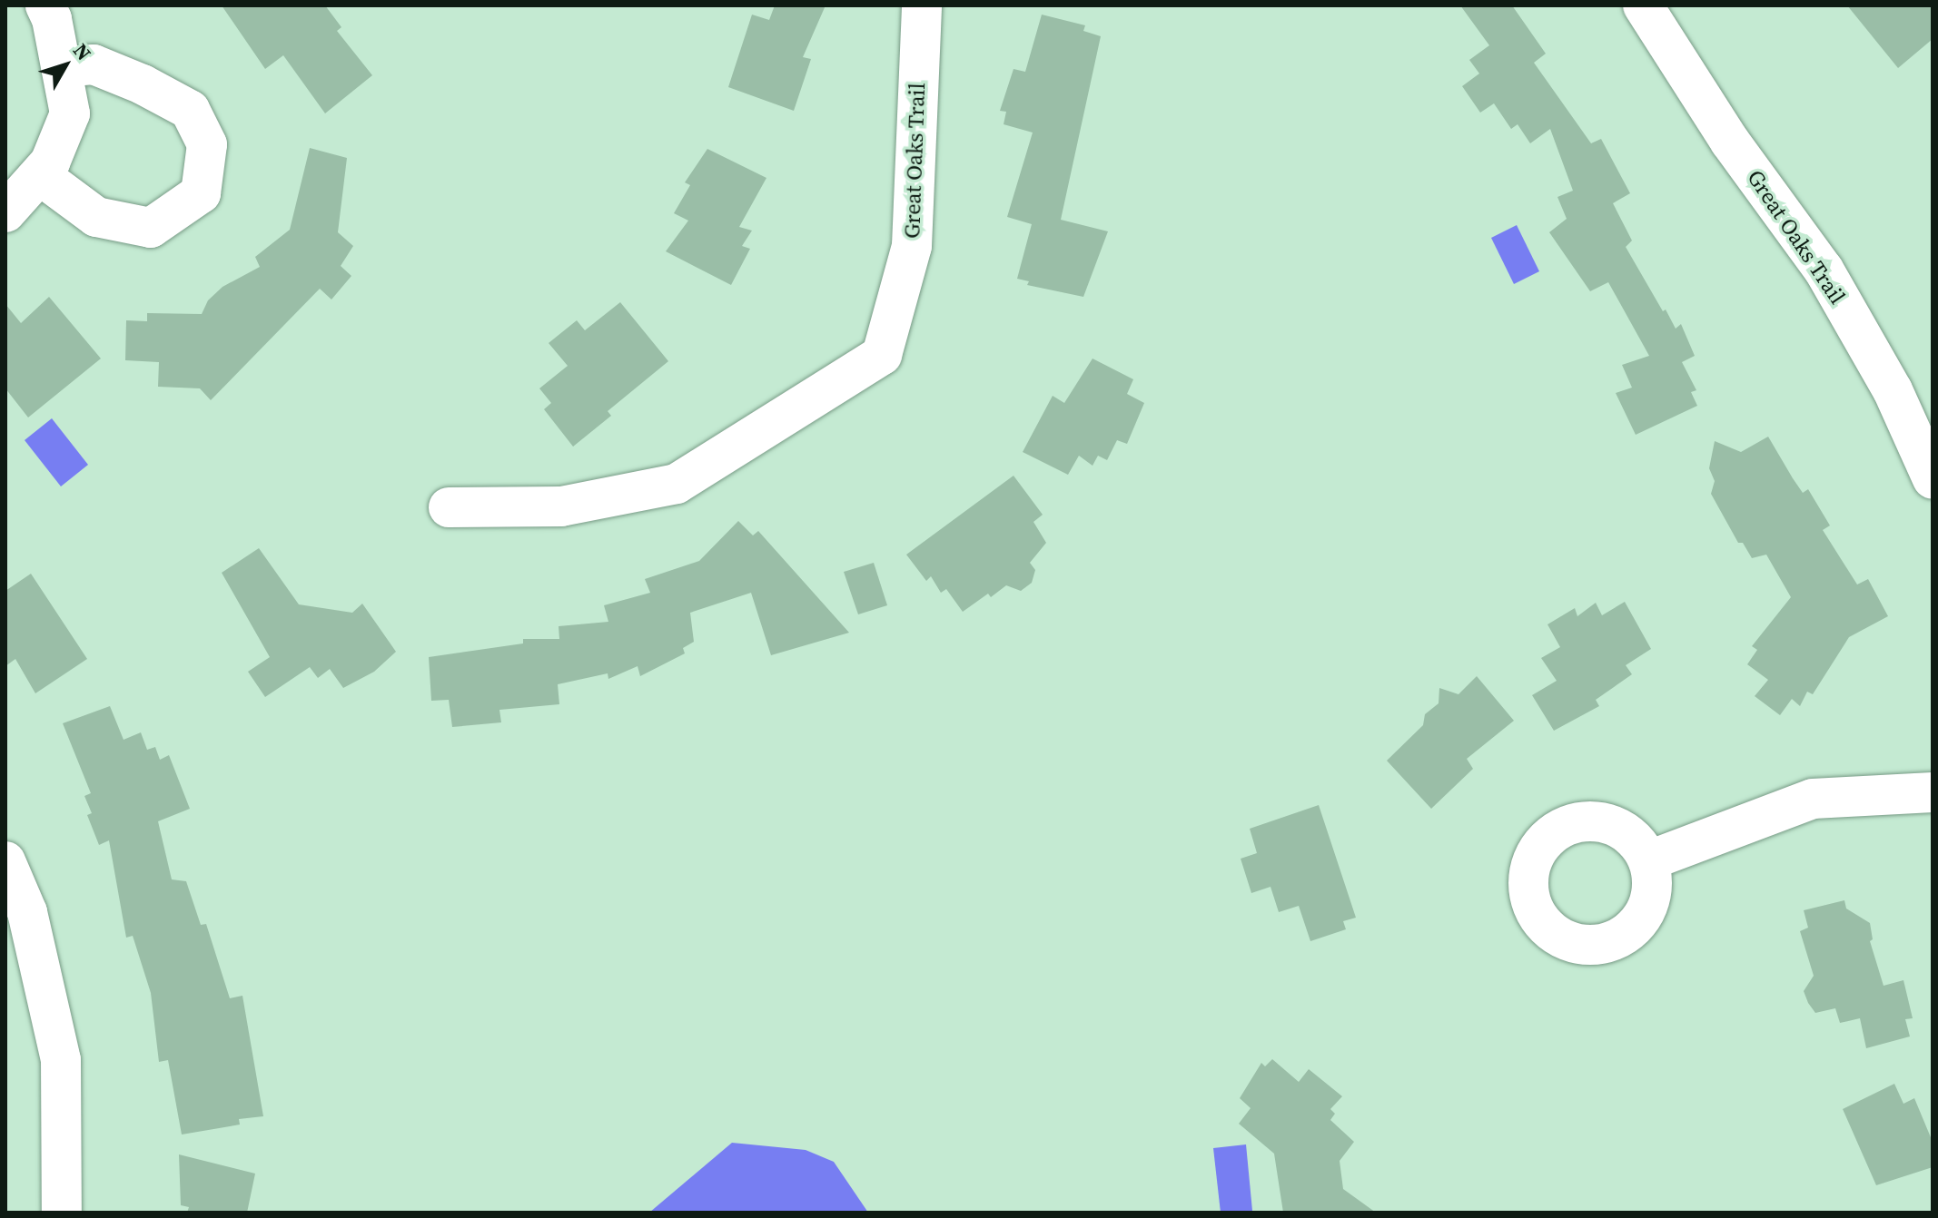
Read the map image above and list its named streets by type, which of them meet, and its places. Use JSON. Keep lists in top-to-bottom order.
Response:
{
  "streets": {
    "street": ["Great Oaks Trail"]
  },
  "north": "top right"
}
